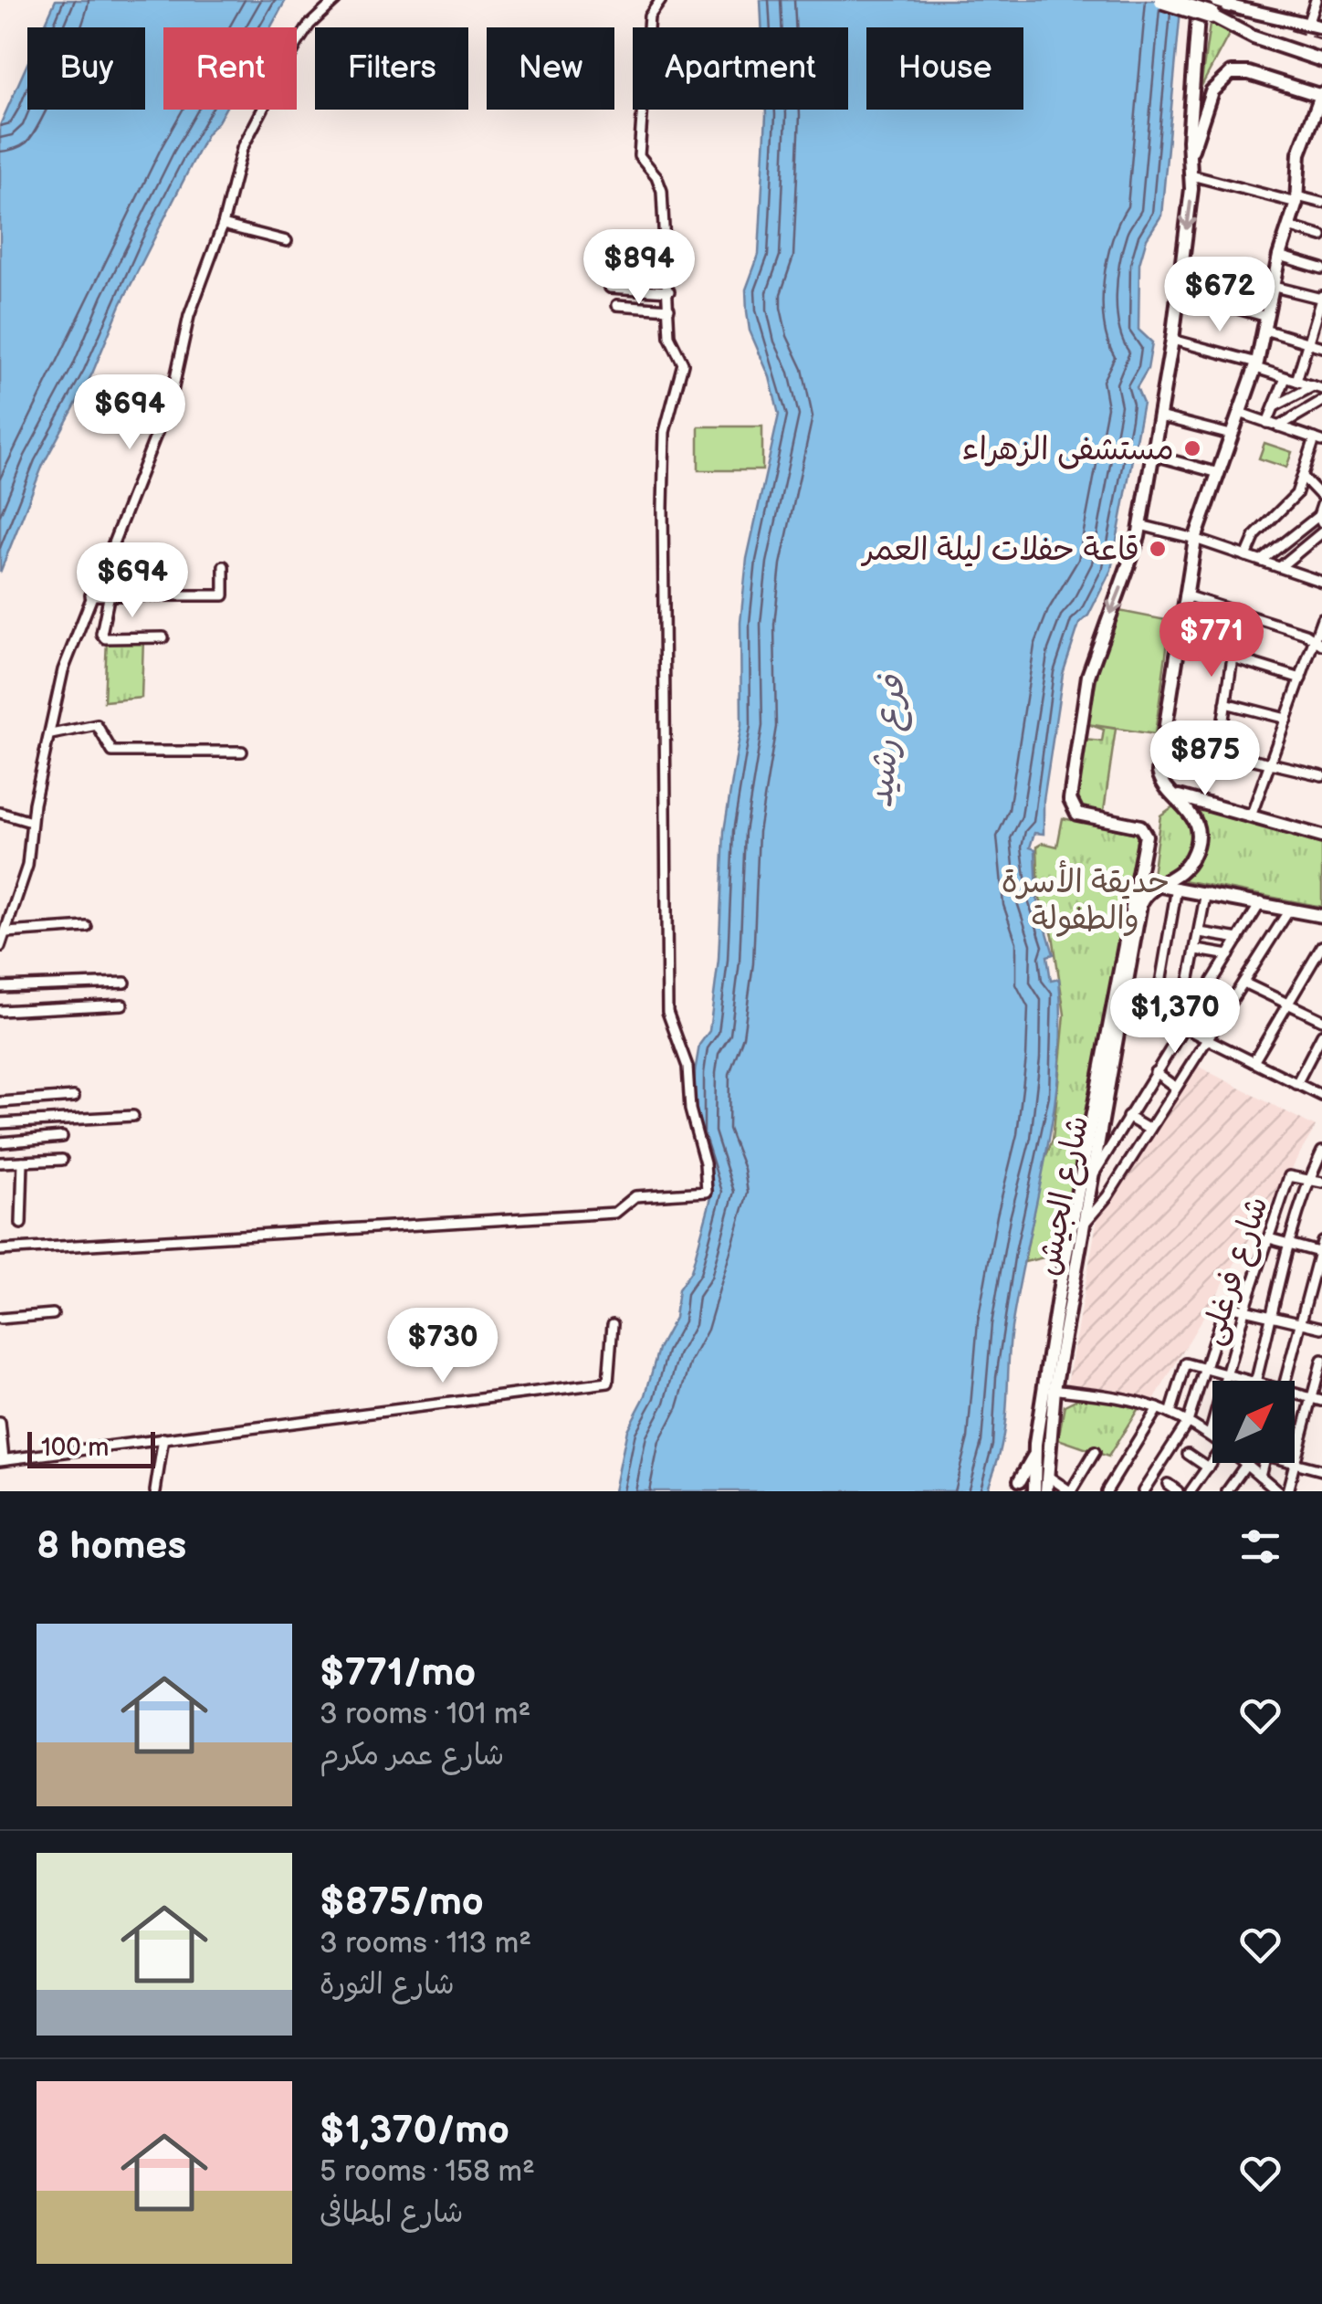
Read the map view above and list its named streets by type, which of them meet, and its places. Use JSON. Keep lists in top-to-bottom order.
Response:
{
  "streets": {
    "main road": ["شارع الجيش"],
    "street": ["شارع فرغلى"]
  },
  "water": ["فرع رشيد"],
  "parks": ["حديقة الأسرة والطفولة"],
  "places": ["مستشفى الزهراء", "قاعة حفلات ليلة العمر"],
  "scale_bar": "100 m",
  "north": "top right",
  "page": {
    "chip": [
      "Buy",
      "Rent",
      "Filters",
      "New",
      "Apartment",
      "House"
    ],
    "price": [
      "$894",
      "$672",
      "$694",
      "$694",
      "$771",
      "$875",
      "$1,370",
      "$730"
    ],
    "scale": "100 m",
    "heading": "8 homes",
    "list": [
      {
        "name": "$771/mo",
        "note": "3 rooms · 101 m² · شارع عمر مكرم"
      },
      {
        "name": "$875/mo",
        "note": "3 rooms · 113 m² · شارع الثورة"
      },
      {
        "name": "$1,370/mo",
        "note": "5 rooms · 158 m² · شارع المطافى"
      }
    ]
  }
}
